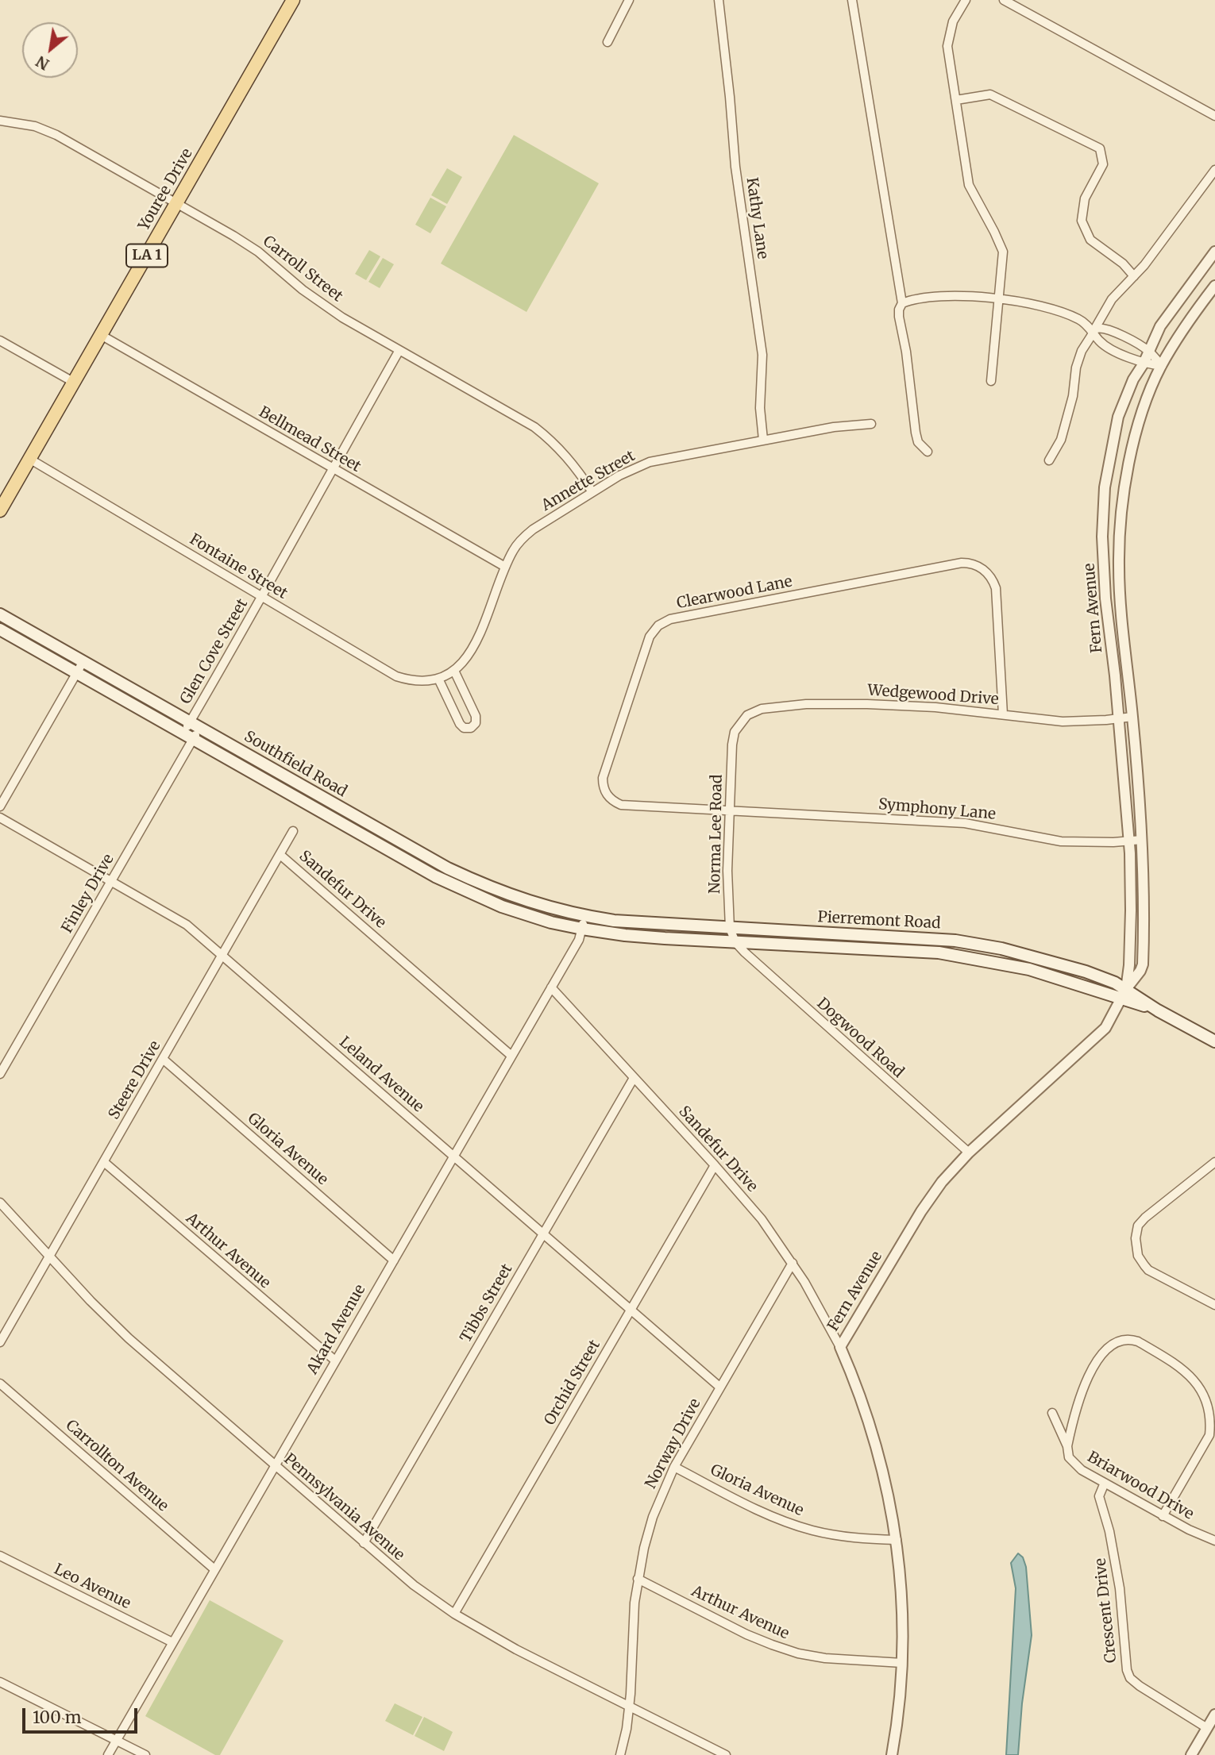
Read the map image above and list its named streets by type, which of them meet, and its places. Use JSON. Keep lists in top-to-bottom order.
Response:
{
  "streets": {
    "main road": [
      "Youree Drive",
      "LA 1",
      "Southfield Road",
      "Pierremont Road"
    ],
    "street": [
      "Kathy Lane",
      "Carroll Street",
      "Bellmead Street",
      "Annette Street",
      "Fontaine Street",
      "Clearwood Lane",
      "Fern Avenue",
      "Glen Cove Street",
      "Wedgewood Drive",
      "Symphony Lane",
      "Norma Lee Road",
      "Sandefur Drive",
      "Finley Drive",
      "Dogwood Road",
      "Leland Avenue",
      "Steere Drive",
      "Gloria Avenue",
      "Arthur Avenue",
      "Tibbs Street",
      "Akard Avenue",
      "Orchid Street",
      "Norway Drive",
      "Carrollton Avenue",
      "Briarwood Drive",
      "Pennsylvania Avenue",
      "Leo Avenue",
      "Crescent Drive"
    ]
  },
  "crossings": [
    ["Youree Drive", "Carroll Street"],
    ["Youree Drive", "Bellmead Street"],
    ["Youree Drive", "Fontaine Street"],
    ["Kathy Lane", "Annette Street"],
    ["Carroll Street", "Annette Street"],
    ["Carroll Street", "Glen Cove Street"],
    ["Bellmead Street", "Annette Street"],
    ["Bellmead Street", "Glen Cove Street"],
    ["Annette Street", "Fontaine Street"],
    ["Fontaine Street", "Glen Cove Street"],
    ["Clearwood Lane", "Wedgewood Drive"],
    ["Clearwood Lane", "Symphony Lane"],
    ["Clearwood Lane", "Norma Lee Road"],
    ["Fern Avenue", "Wedgewood Drive"],
    ["Fern Avenue", "Symphony Lane"],
    ["Fern Avenue", "Sandefur Drive"],
    ["Fern Avenue", "Pierremont Road"],
    ["Fern Avenue", "Dogwood Road"],
    ["Fern Avenue", "Gloria Avenue"],
    ["Fern Avenue", "Arthur Avenue"],
    ["Glen Cove Street", "Southfield Road"],
    ["Glen Cove Street", "Finley Drive"],
    ["Wedgewood Drive", "Norma Lee Road"],
    ["Southfield Road", "Finley Drive"],
    ["Southfield Road", "Pierremont Road"],
    ["Southfield Road", "Akard Avenue"],
    ["Symphony Lane", "Norma Lee Road"],
    ["Norma Lee Road", "Pierremont Road"],
    ["Norma Lee Road", "Dogwood Road"],
    ["Sandefur Drive", "Steere Drive"],
    ["Sandefur Drive", "Tibbs Street"],
    ["Sandefur Drive", "Akard Avenue"],
    ["Sandefur Drive", "Orchid Street"],
    ["Sandefur Drive", "Norway Drive"],
    ["Finley Drive", "Leland Avenue"],
    ["Pierremont Road", "Dogwood Road"],
    ["Pierremont Road", "Akard Avenue"],
    ["Leland Avenue", "Steere Drive"],
    ["Leland Avenue", "Tibbs Street"],
    ["Leland Avenue", "Akard Avenue"],
    ["Leland Avenue", "Orchid Street"],
    ["Leland Avenue", "Norway Drive"],
    ["Steere Drive", "Gloria Avenue"],
    ["Steere Drive", "Arthur Avenue"],
    ["Steere Drive", "Pennsylvania Avenue"],
    ["Gloria Avenue", "Akard Avenue"],
    ["Gloria Avenue", "Norway Drive"],
    ["Arthur Avenue", "Akard Avenue"],
    ["Arthur Avenue", "Norway Drive"],
    ["Tibbs Street", "Pennsylvania Avenue"],
    ["Akard Avenue", "Carrollton Avenue"],
    ["Akard Avenue", "Pennsylvania Avenue"],
    ["Akard Avenue", "Leo Avenue"],
    ["Orchid Street", "Pennsylvania Avenue"],
    ["Norway Drive", "Pennsylvania Avenue"],
    ["Briarwood Drive", "Crescent Drive"]
  ],
  "scale_bar": "100 m",
  "north": "bottom left"
}
